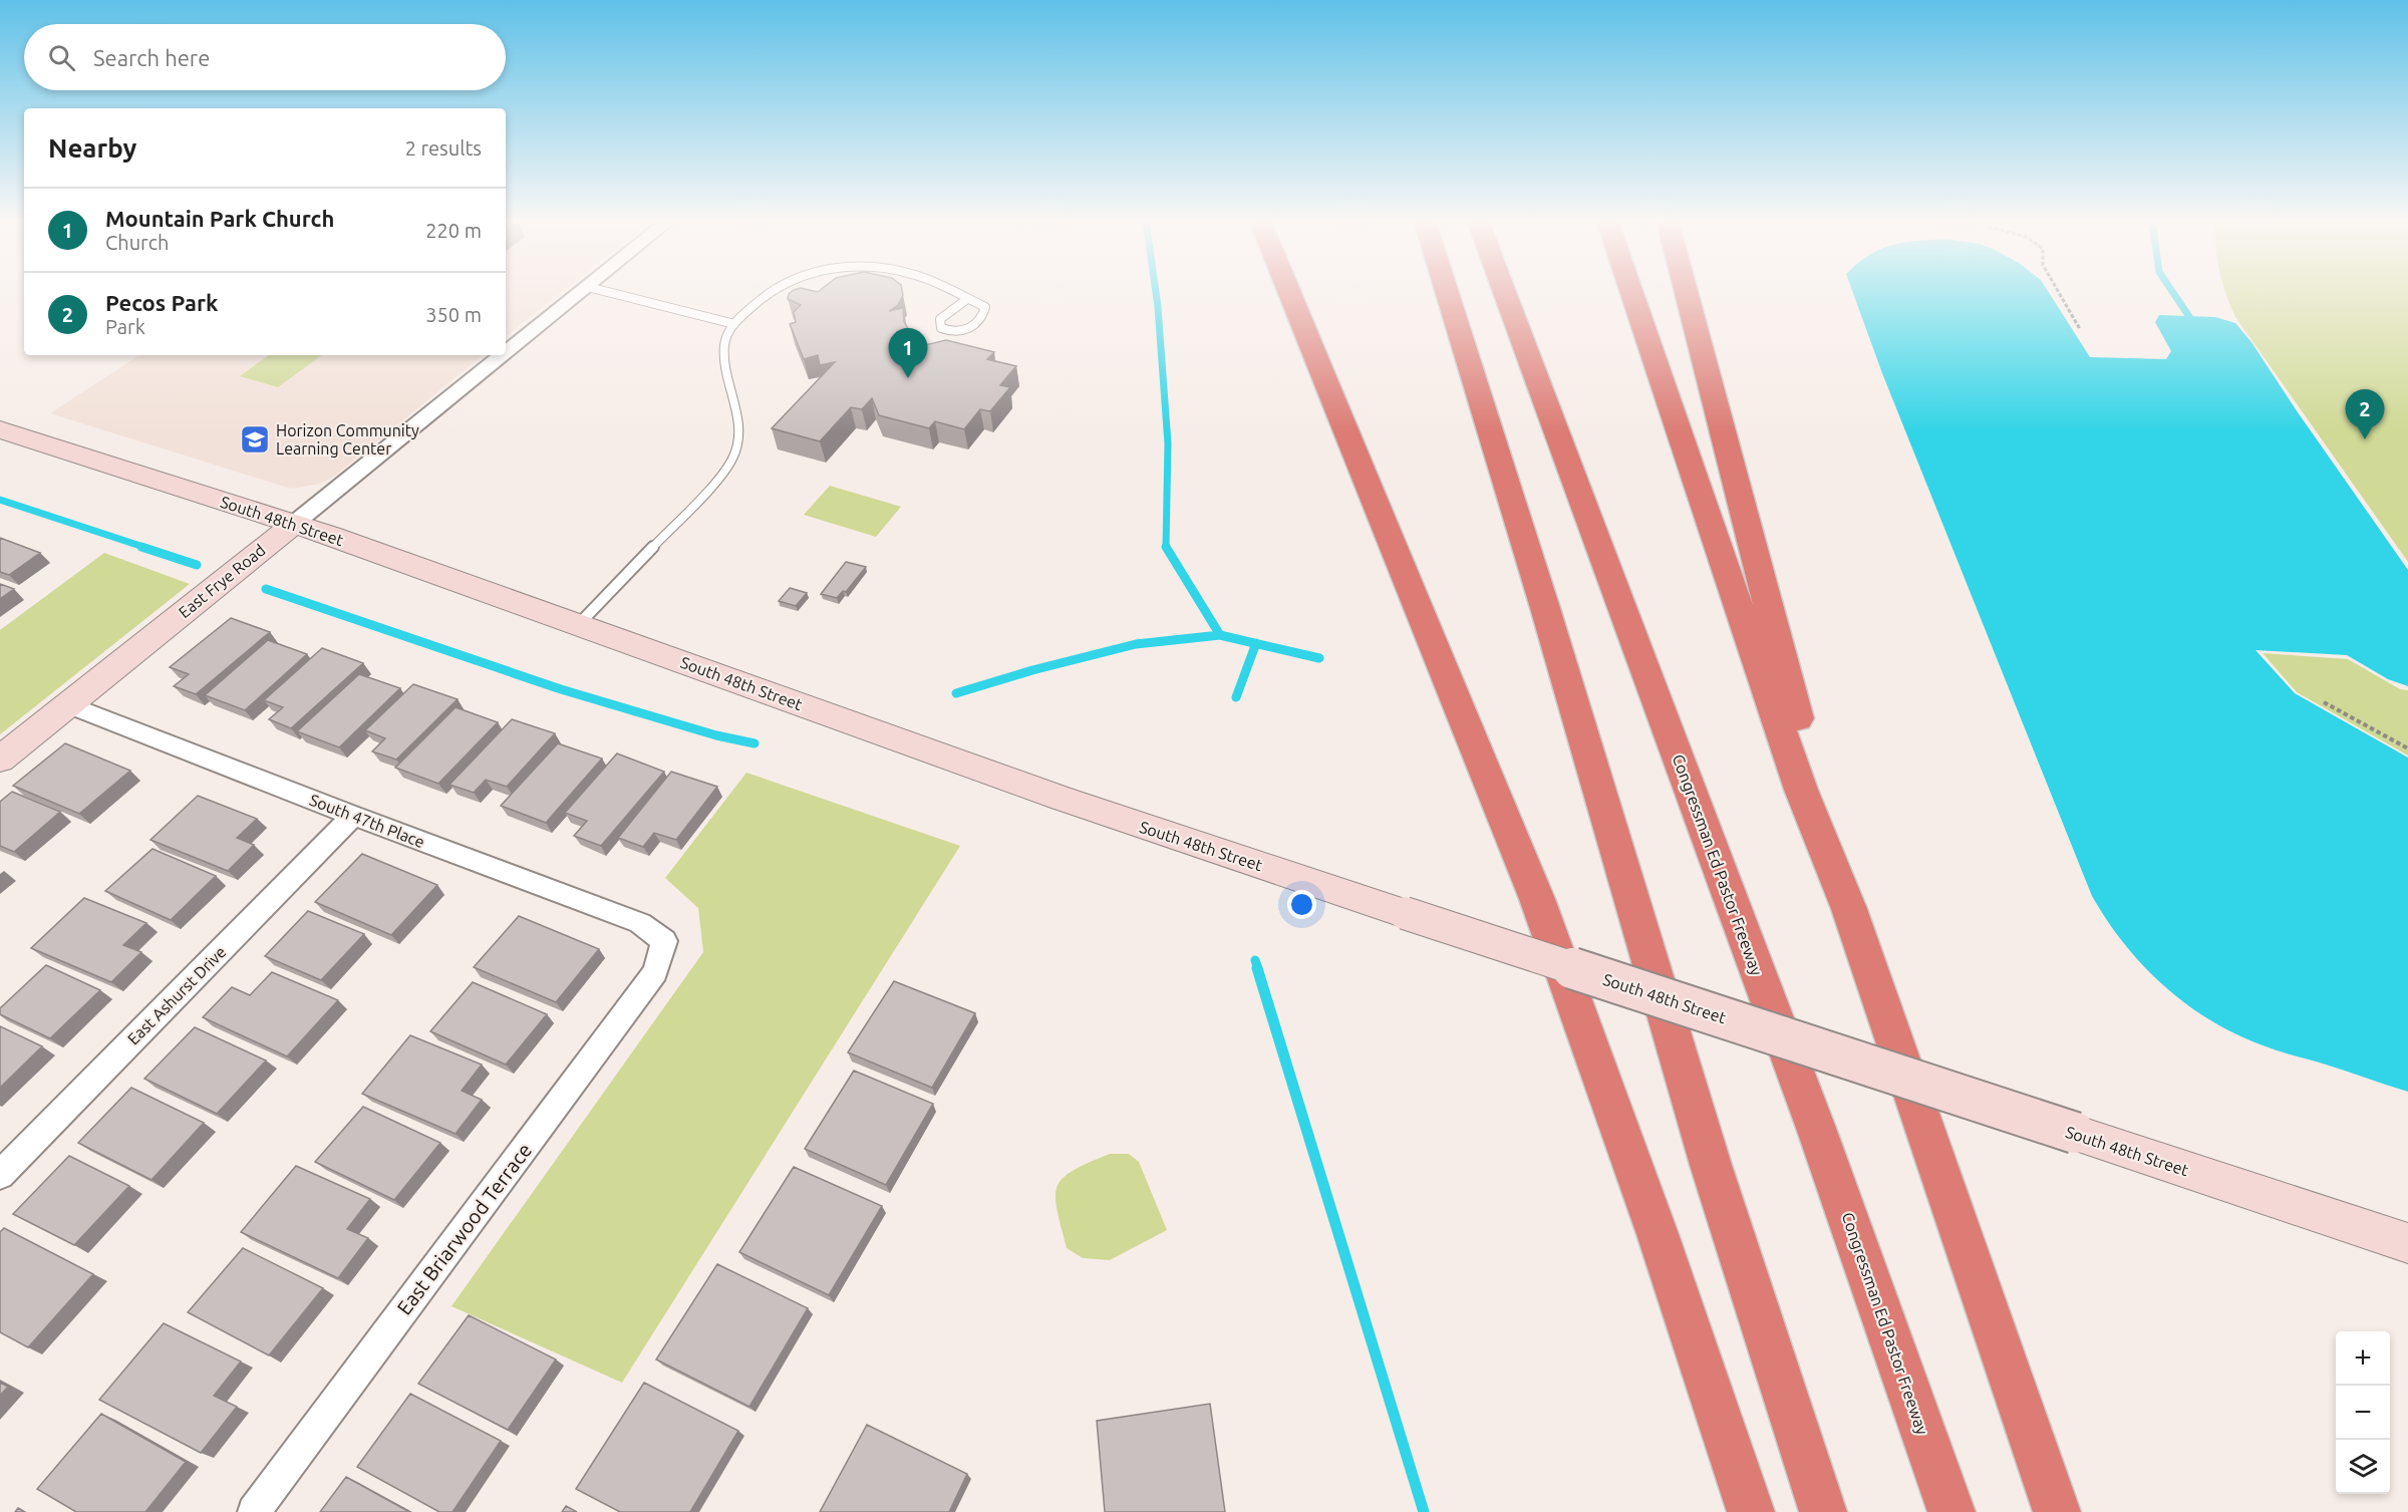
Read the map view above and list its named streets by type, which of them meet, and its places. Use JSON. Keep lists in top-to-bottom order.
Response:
{
  "streets": {
    "highway": ["Congressman Ed Pastor Freeway"],
    "street": [
      "South 48th Street",
      "East Frye Road",
      "South 47th Place",
      "East Ashurst Drive",
      "East Briarwood Terrace"
    ]
  },
  "crossings": [
    ["South 48th Street", "East Frye Road"],
    ["East Frye Road", "South 47th Place"],
    ["South 47th Place", "East Ashurst Drive"],
    ["South 47th Place", "East Briarwood Terrace"]
  ],
  "places": {
    "school or university": ["Horizon Community Learning Center"]
  },
  "page": {
    "search": "Search here",
    "heading": ["Nearby", "2 results"],
    "list": [
      {
        "mark": "1",
        "name": "Mountain Park Church",
        "note": "Church",
        "value": "220 m"
      },
      {
        "mark": "2",
        "name": "Pecos Park",
        "note": "Park",
        "value": "350 m"
      }
    ],
    "pins": ["1", "2"],
    "map_buttons": ["+", "−"]
  }
}
